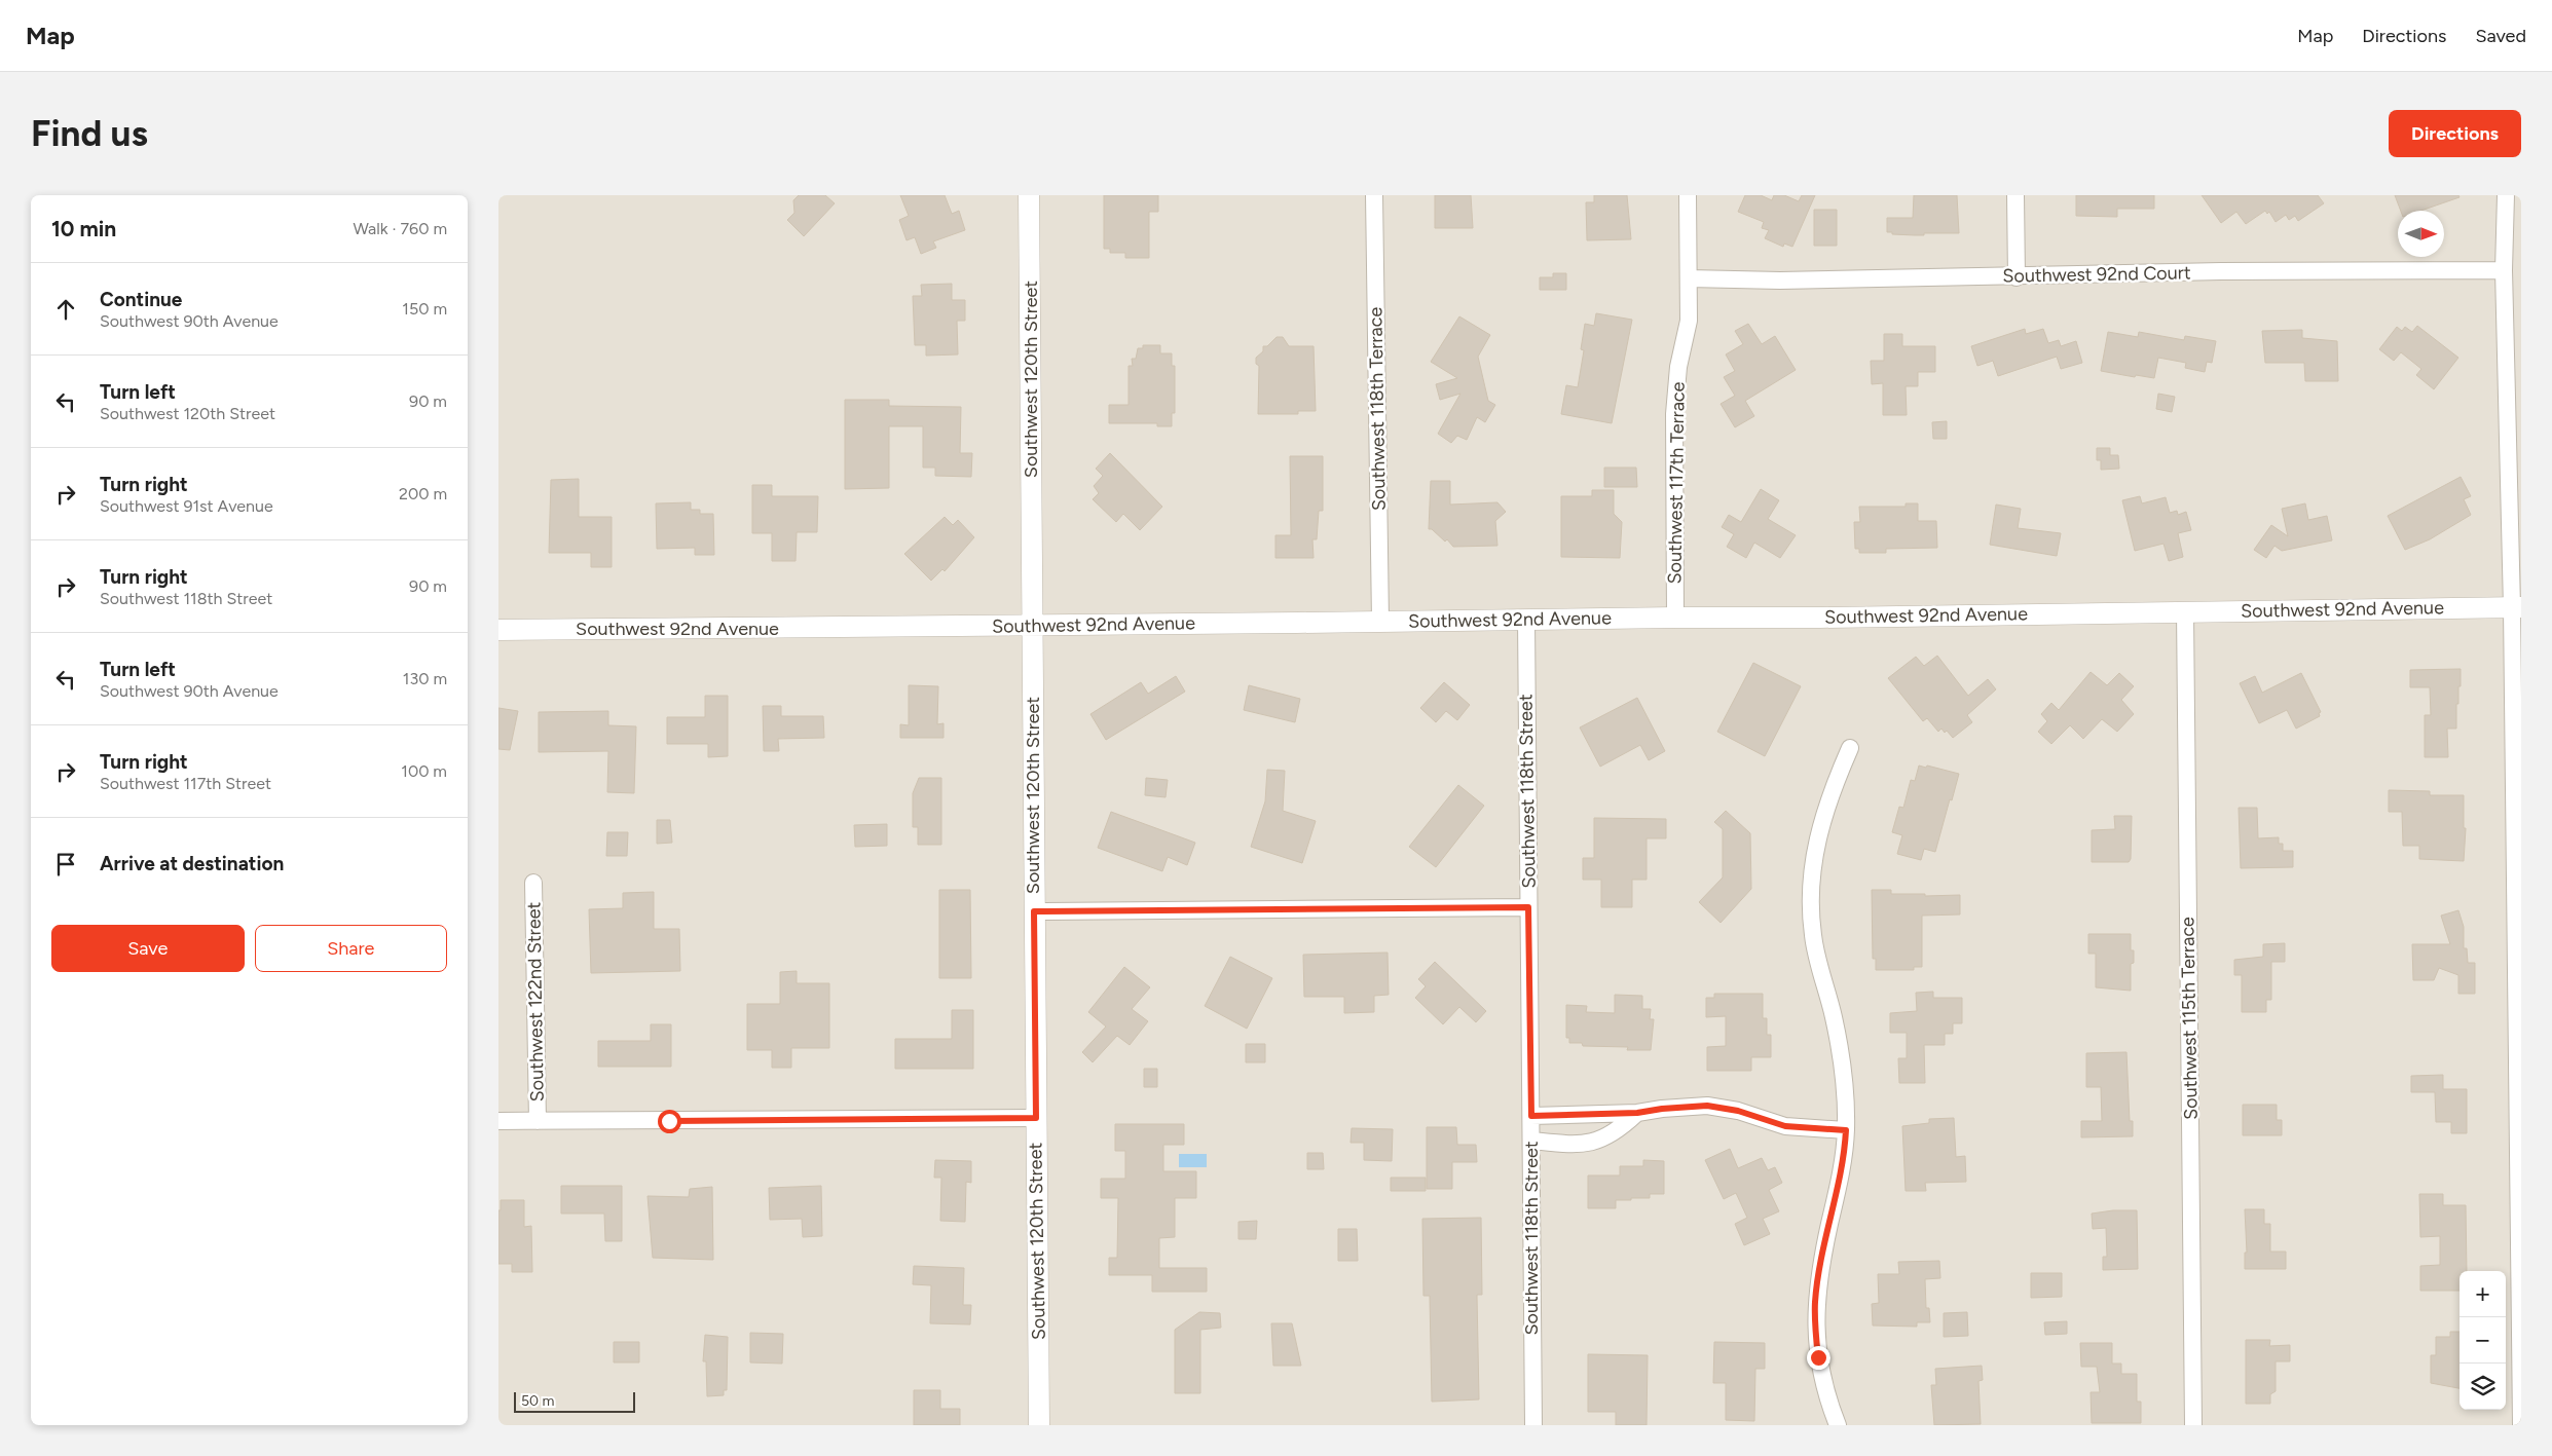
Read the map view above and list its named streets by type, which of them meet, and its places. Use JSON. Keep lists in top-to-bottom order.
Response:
{
  "streets": {
    "street": [
      "Southwest 92nd Court",
      "Southwest 120th Street",
      "Southwest 118th Terrace",
      "Southwest 117th Terrace",
      "Southwest 92nd Avenue",
      "Southwest 118th Street",
      "Southwest 122nd Street",
      "Southwest 115th Terrace"
    ]
  },
  "crossings": [
    ["Southwest 92nd Court", "Southwest 117th Terrace"],
    ["Southwest 120th Street", "Southwest 92nd Avenue"],
    ["Southwest 118th Terrace", "Southwest 92nd Avenue"],
    ["Southwest 117th Terrace", "Southwest 92nd Avenue"],
    ["Southwest 92nd Avenue", "Southwest 118th Street"],
    ["Southwest 92nd Avenue", "Southwest 115th Terrace"]
  ],
  "scale_bar": "50 m",
  "north": "right",
  "page": {
    "header": "Map",
    "nav": ["Map", "Directions", "Saved"],
    "buttons": [
      "Directions",
      ["Save", "Share"]
    ],
    "title": "Find us",
    "heading": ["10 min", "Walk · 760 m"],
    "list": [
      ["Continue", "Southwest 90th Avenue", "150 m"],
      ["Turn left", "Southwest 120th Street", "90 m"],
      ["Turn right", "Southwest 91st Avenue", "200 m"],
      ["Turn right", "Southwest 118th Street", "90 m"],
      ["Turn left", "Southwest 90th Avenue", "130 m"],
      ["Turn right", "Southwest 117th Street", "100 m"],
      "Arrive at destination"
    ],
    "map_buttons": ["+", "−"],
    "scale": "50 m"
  }
}
